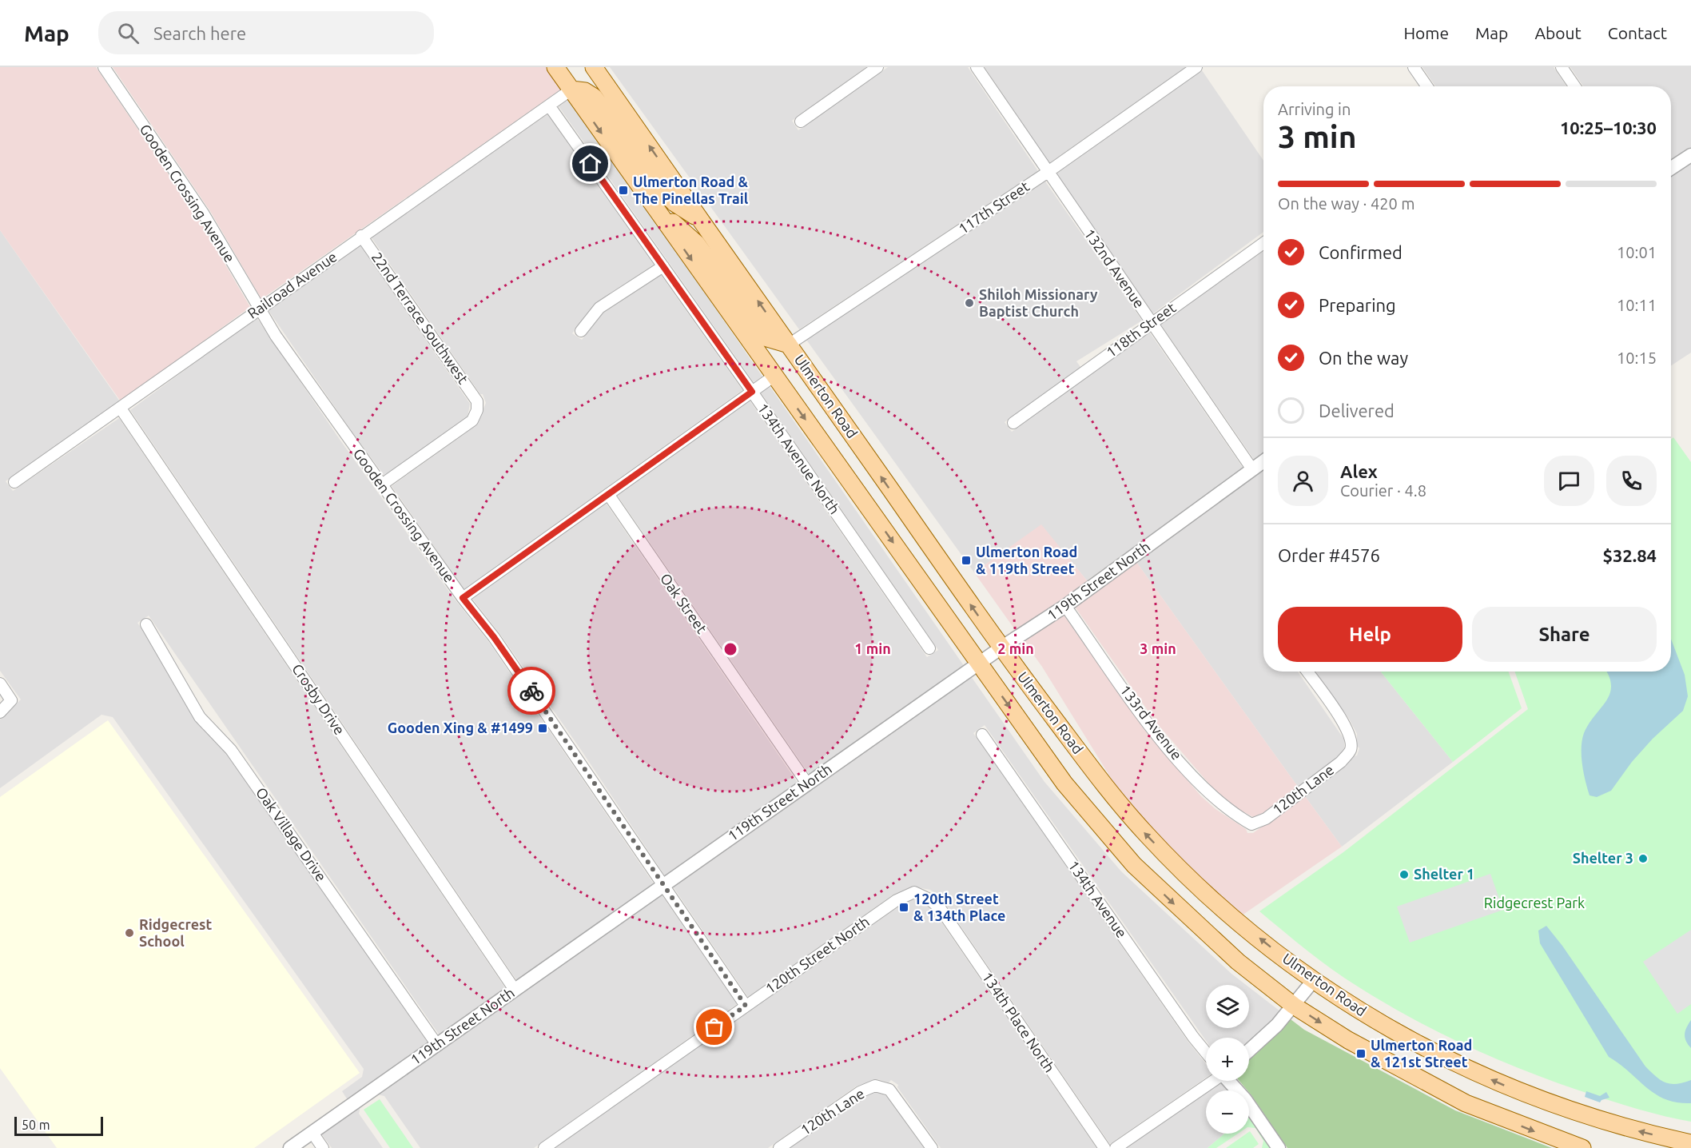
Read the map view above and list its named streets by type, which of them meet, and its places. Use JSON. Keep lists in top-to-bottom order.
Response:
{
  "streets": {
    "main road": ["Ulmerton Road"],
    "street": [
      "Gooden Crossing Avenue",
      "117th Street",
      "132nd Avenue",
      "Railroad Avenue",
      "22nd Terrace Southwest",
      "118th Street",
      "134th Avenue North",
      "119th Street North",
      "Oak Street",
      "Crosby Drive",
      "133rd Avenue",
      "120th Lane",
      "Oak Village Drive",
      "134th Avenue",
      "120th Street North",
      "134th Place North"
    ]
  },
  "crossings": [
    ["Gooden Crossing Avenue", "Railroad Avenue"],
    ["Gooden Crossing Avenue", "22nd Terrace Southwest"],
    ["Gooden Crossing Avenue", "119th Street North"],
    ["Gooden Crossing Avenue", "120th Street North"],
    ["117th Street", "132nd Avenue"],
    ["117th Street", "Ulmerton Road"],
    ["132nd Avenue", "118th Street"],
    ["132nd Avenue", "119th Street North"],
    ["Railroad Avenue", "22nd Terrace Southwest"],
    ["Railroad Avenue", "Ulmerton Road"],
    ["Railroad Avenue", "134th Avenue North"],
    ["Railroad Avenue", "Crosby Drive"],
    ["Ulmerton Road", "119th Street North"],
    ["119th Street North", "Oak Street"],
    ["119th Street North", "Crosby Drive"],
    ["119th Street North", "133rd Avenue"],
    ["119th Street North", "Oak Village Drive"],
    ["133rd Avenue", "120th Lane"],
    ["120th Street North", "134th Place North"]
  ],
  "parks": ["Ridgecrest Park"],
  "places": {
    "transit": [
      "Ulmerton Road & The Pinellas Trail",
      "Ulmerton Road & 119th Street",
      "Gooden Xing & #1499",
      "120th Street & 134th Place",
      "Ulmerton Road & 121st Street"
    ],
    "other": [
      "Shiloh Missionary Baptist Church",
      "Shelter 3",
      "Shelter 1",
      "Ridgecrest School"
    ]
  },
  "scale_bar": "50 m",
  "page": {
    "header": "Map",
    "search": "Search here",
    "nav": [
      "Home",
      "Map",
      "About",
      "Contact"
    ],
    "heading": ["3 min", "Arriving in", "10:25–10:30"],
    "panel": [
      "Alex",
      "Courier · 4.8",
      "Order #4576",
      "$32.84"
    ],
    "bar": "On the way · 420 m",
    "list": [
      ["Confirmed", "10:01"],
      ["Preparing", "10:11"],
      ["On the way", "10:15"],
      "Delivered"
    ],
    "buttons": ["Help", "Share"],
    "map_buttons": ["+", "−"],
    "scale": "50 m"
  },
  "rings": ["1 min", "2 min", "3 min"]
}
